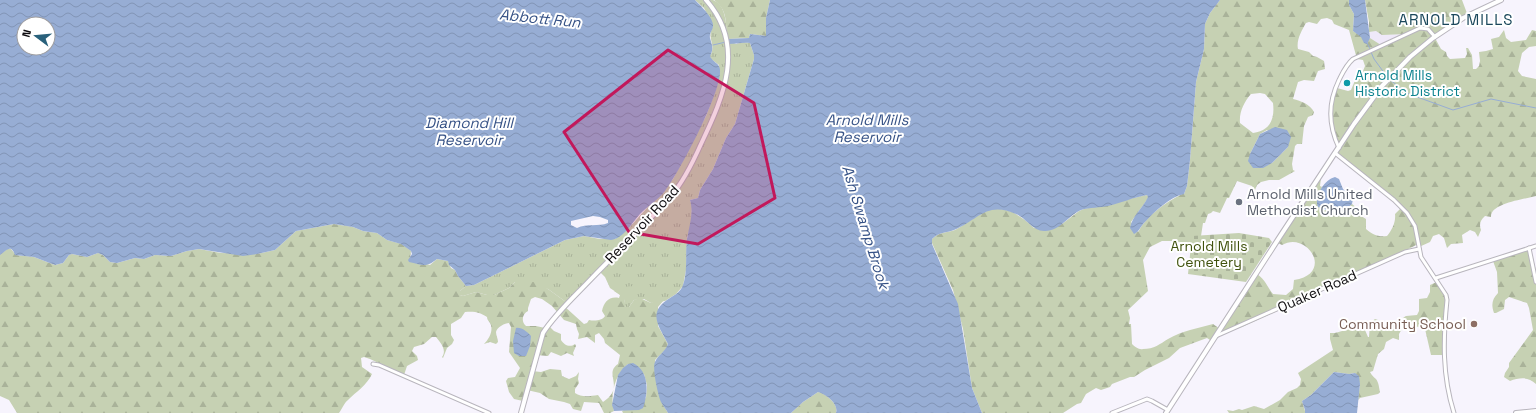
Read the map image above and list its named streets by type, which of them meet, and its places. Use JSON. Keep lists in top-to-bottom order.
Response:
{
  "streets": {
    "main road": ["Reservoir Road"],
    "street": ["Quaker Road"]
  },
  "districts": ["ARNOLD MILLS"],
  "water": [
    "Abbott Run",
    "Arnold Mills Reservoir",
    "Diamond Hill Reservoir",
    "Ash Swamp Brook"
  ],
  "parks": ["Arnold Mills Cemetery"],
  "places": ["Arnold Mills Historic District", "Arnold Mills United Methodist Church", "Community School"],
  "north": "left"
}
